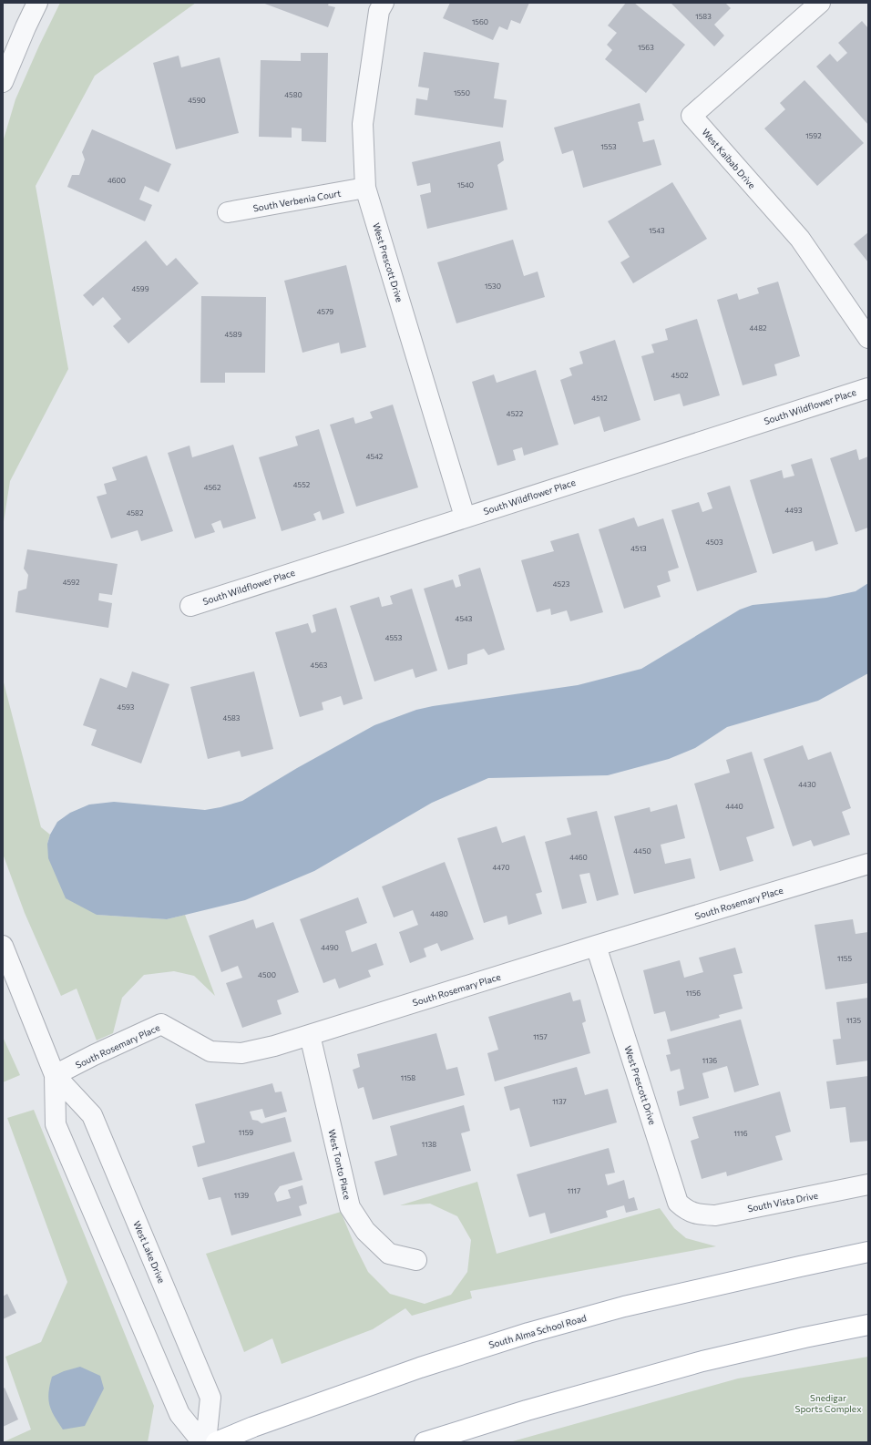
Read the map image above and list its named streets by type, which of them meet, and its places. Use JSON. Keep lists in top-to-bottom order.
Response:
{
  "streets": {
    "main road": ["South Alma School Road"],
    "street": [
      "West Kaibab Drive",
      "South Verbenia Court",
      "West Prescott Drive",
      "South Wildflower Place",
      "South Rosemary Place",
      "West Tonto Place",
      "South Vista Drive",
      "West Lake Drive"
    ]
  },
  "crossings": [
    ["South Verbenia Court", "West Prescott Drive"],
    ["West Prescott Drive", "South Wildflower Place"],
    ["West Prescott Drive", "South Rosemary Place"],
    ["West Prescott Drive", "South Vista Drive"],
    ["South Rosemary Place", "West Tonto Place"],
    ["South Rosemary Place", "West Lake Drive"]
  ],
  "parks": ["Snedigar Sports Complex"],
  "house_numbers": [
    "1583",
    "1560",
    "1563",
    "1550",
    "4580",
    "4590",
    "1592",
    "1553",
    "4600",
    "1540",
    "1543",
    "1530",
    "4599",
    "4579",
    "4482",
    "4589",
    "4502",
    "4512",
    "4522",
    "4542",
    "4552",
    "4562",
    "4493",
    "4582",
    "4503",
    "4513",
    "4592",
    "4523",
    "4543",
    "4553",
    "4563",
    "4593",
    "4583",
    "4430",
    "4440",
    "4450",
    "4460",
    "4470",
    "4480",
    "4490",
    "1155",
    "4500",
    "1156",
    "1135",
    "1157",
    "1136",
    "1158",
    "1137",
    "1159",
    "1116",
    "1138",
    "1117",
    "1139"
  ]
}
